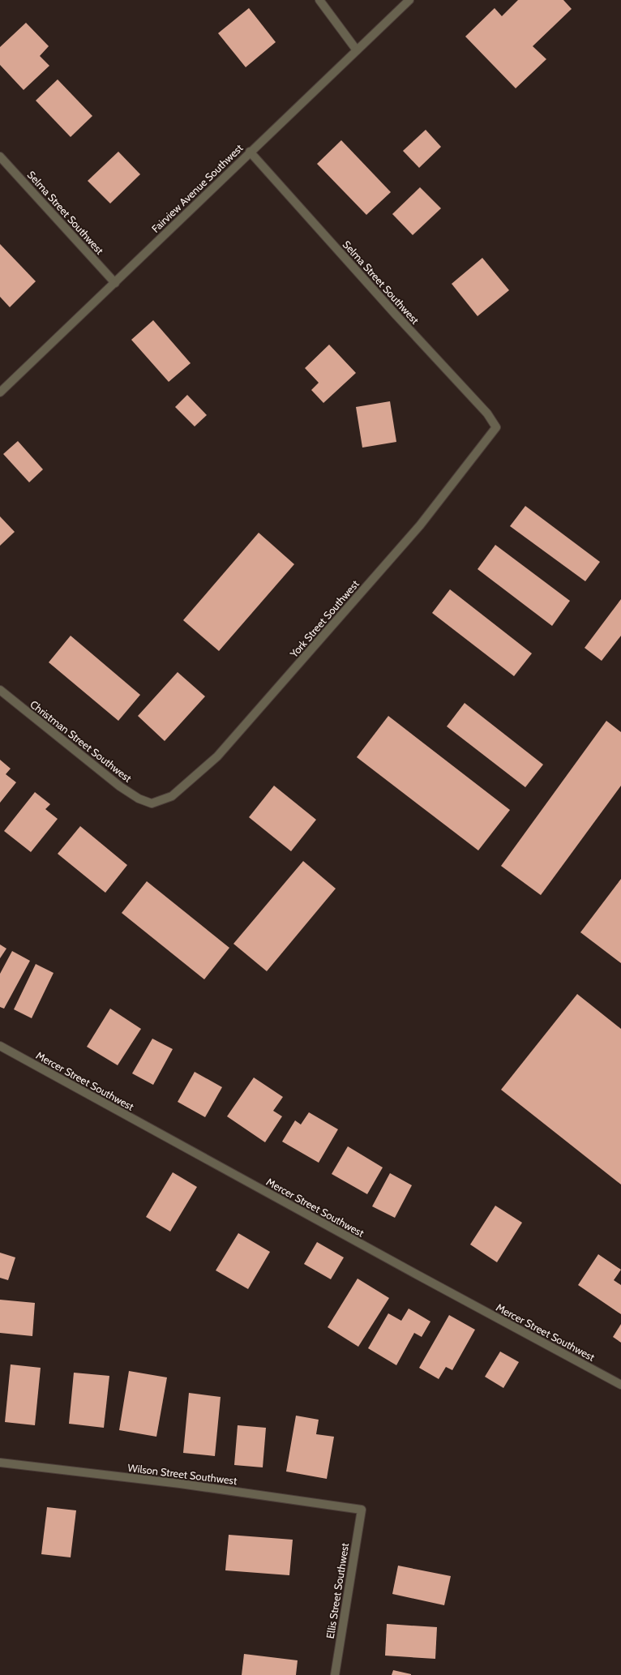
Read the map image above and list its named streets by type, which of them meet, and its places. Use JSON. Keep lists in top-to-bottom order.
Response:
{
  "streets": {
    "street": [
      "Fairview Avenue Southwest",
      "Selma Street Southwest",
      "York Street Southwest",
      "Christman Street Southwest",
      "Mercer Street Southwest",
      "Wilson Street Southwest",
      "Ellis Street Southwest"
    ]
  },
  "crossings": [
    ["Fairview Avenue Southwest", "Selma Street Southwest"],
    ["Selma Street Southwest", "York Street Southwest"],
    ["York Street Southwest", "Christman Street Southwest"],
    ["Wilson Street Southwest", "Ellis Street Southwest"]
  ]
}
